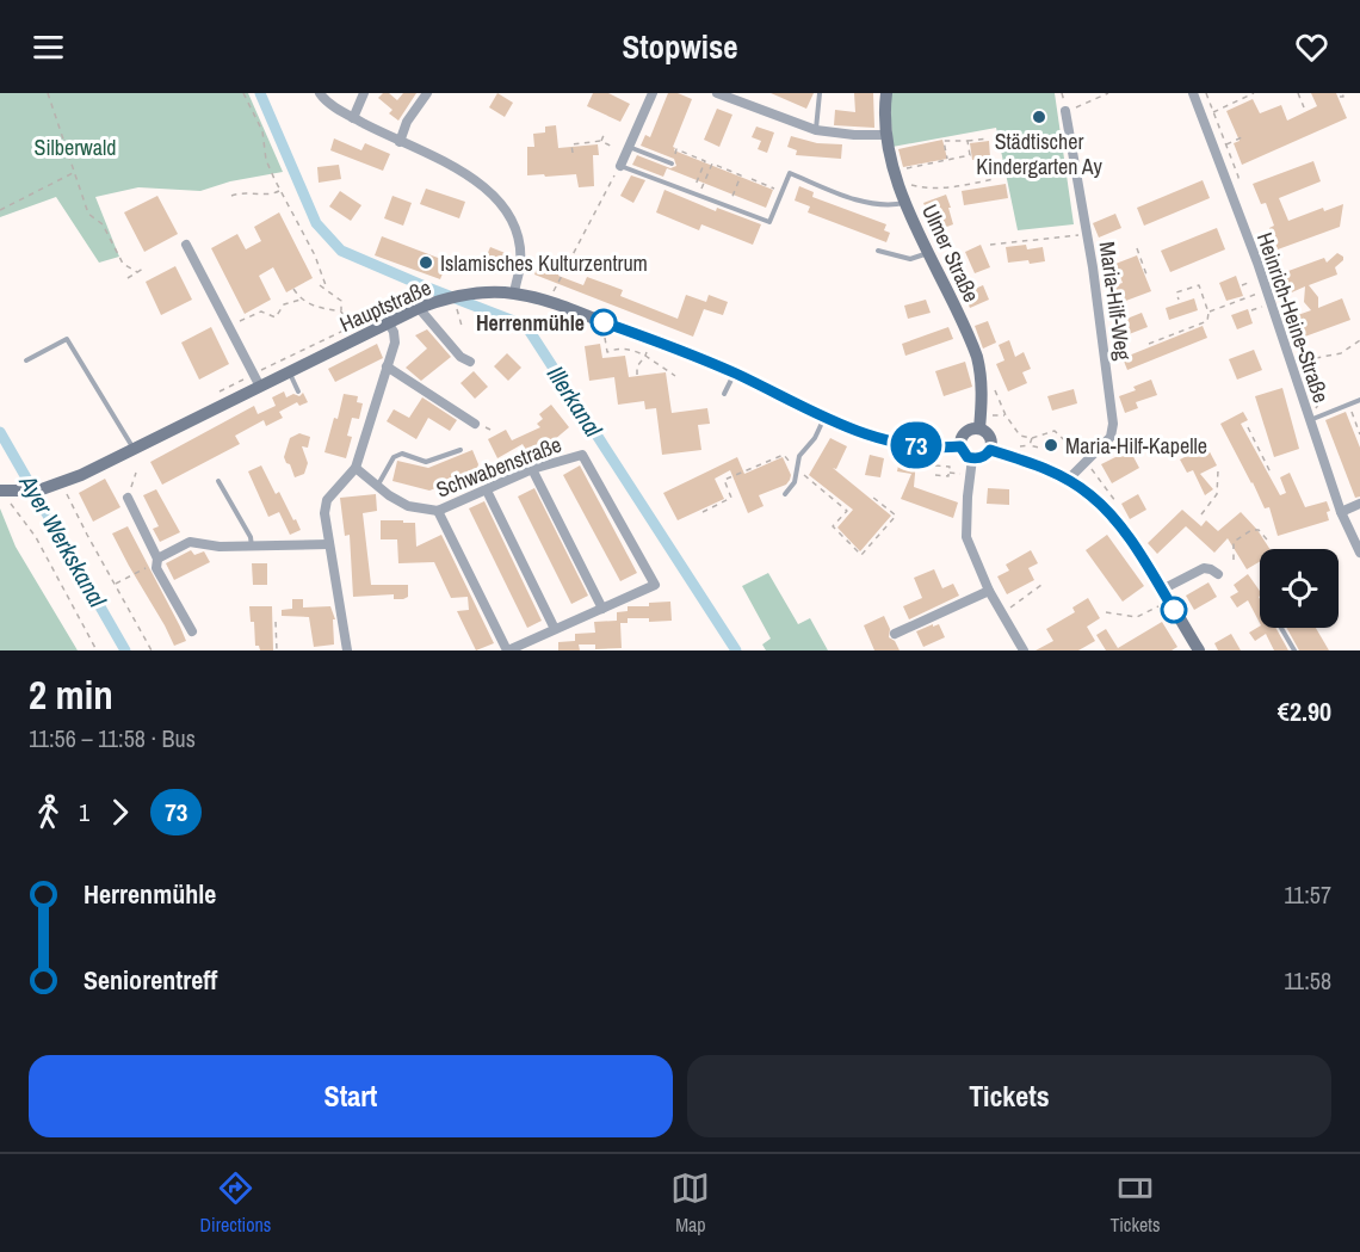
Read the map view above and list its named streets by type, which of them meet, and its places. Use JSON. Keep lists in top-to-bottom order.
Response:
{
  "streets": {
    "main road": ["Ulmer Straße", "Hauptstraße"],
    "street": ["Maria-Hilf-Weg", "Heinrich-Heine-Straße", "Schwabenstraße"]
  },
  "crossings": [
    ["Ulmer Straße", "Hauptstraße"]
  ],
  "water": ["Illerkanal", "Ayer Werkskanal"],
  "parks": ["Silberwald"],
  "places": [
    "Städtischer Kindergarten Ay",
    "Islamisches Kulturzentrum",
    "Herrenmühle",
    "Maria-Hilf-Kapelle"
  ],
  "lines": ["bus line 73"],
  "page": {
    "header": "Stopwise",
    "on_map": "73",
    "heading": ["2 min", "11:56 – 11:58 · Bus", "€2.90"],
    "legs": ["1", "73"],
    "list": [
      {
        "name": "Herrenmühle",
        "value": "11:57"
      },
      {
        "name": "Seniorentreff",
        "value": "11:58"
      }
    ],
    "buttons": ["Start", "Tickets"],
    "tabs": ["Directions", "Map", "Tickets"]
  }
}
